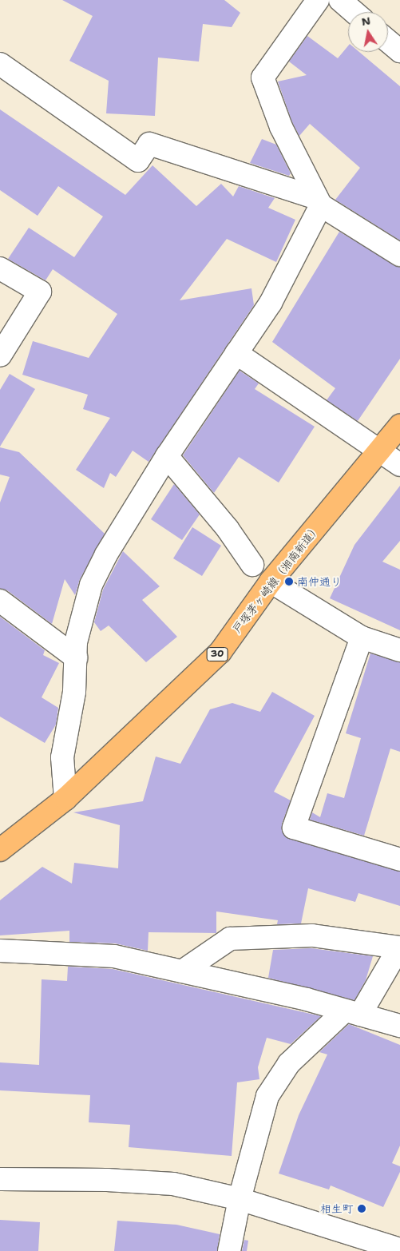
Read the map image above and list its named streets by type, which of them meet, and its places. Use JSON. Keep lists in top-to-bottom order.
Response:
{
  "streets": {
    "main road": ["戸塚茅ヶ崎線（湘南新道）", "30"]
  },
  "places": ["南仲通り", "相生町"],
  "north": "top"
}
